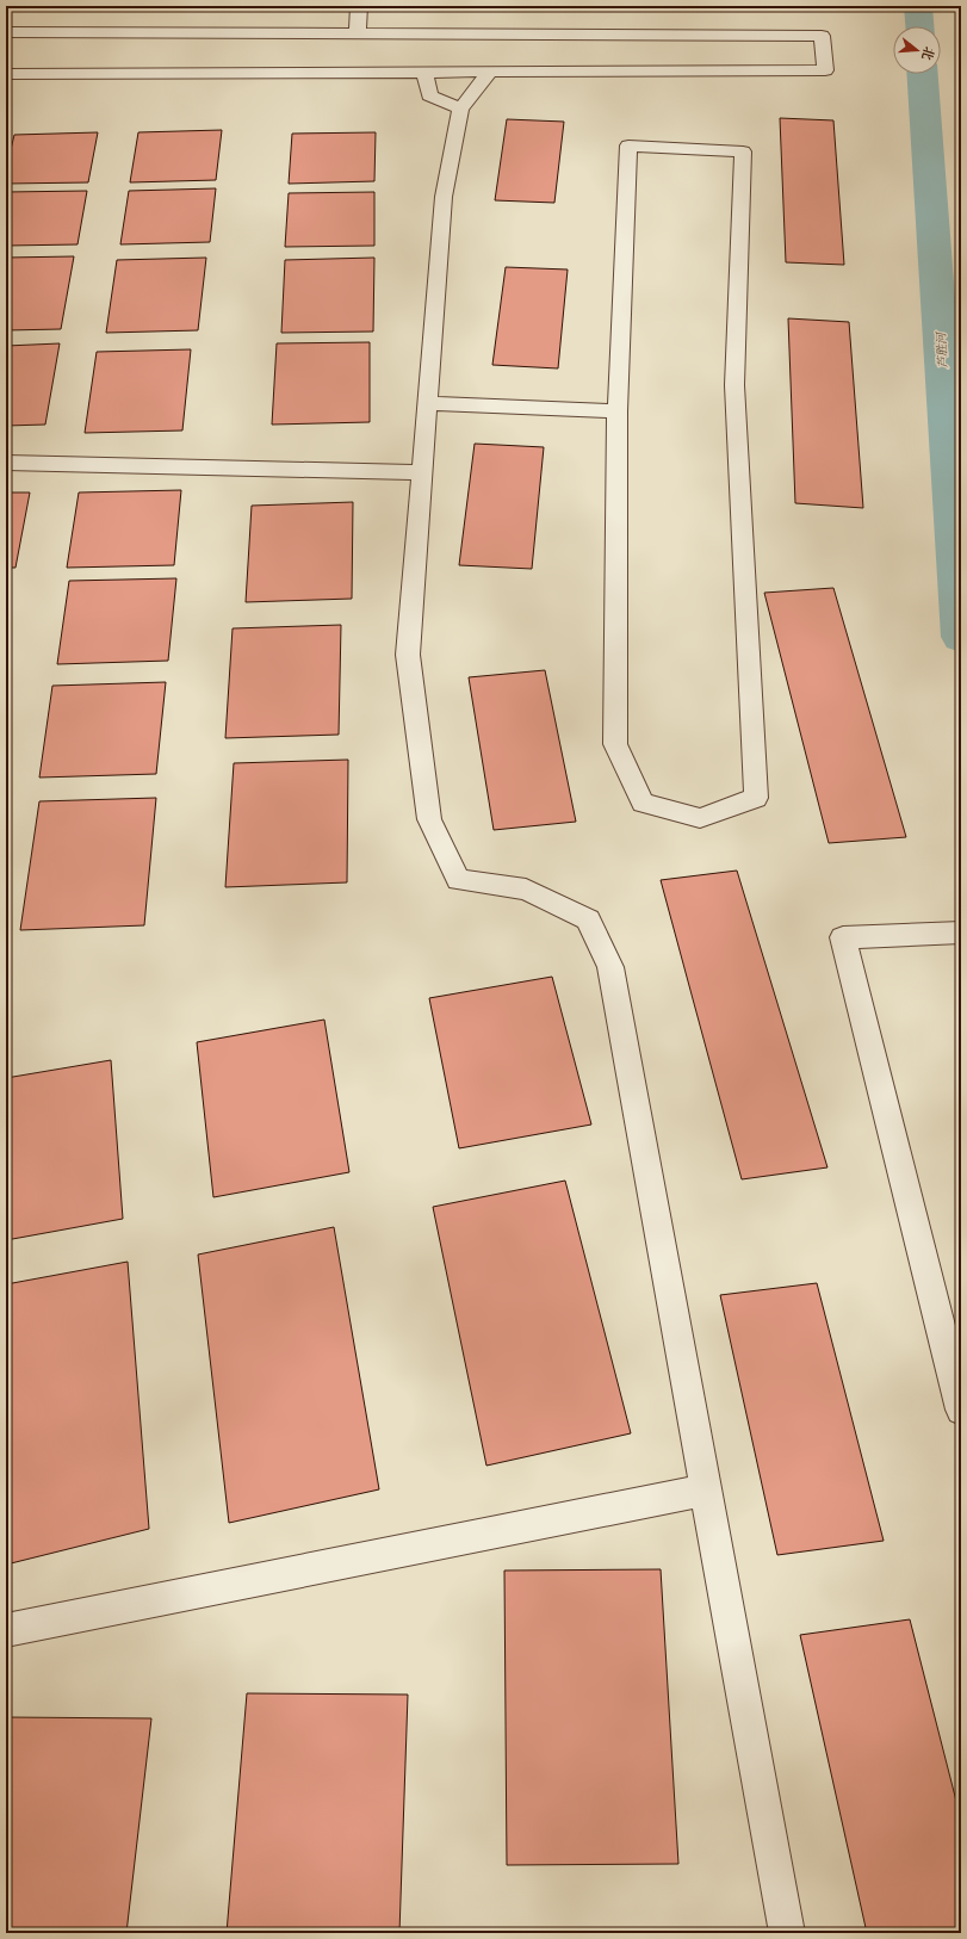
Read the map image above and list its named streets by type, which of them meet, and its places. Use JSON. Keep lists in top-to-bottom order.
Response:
{
  "water": ["芦胜河"],
  "north": "right"
}
